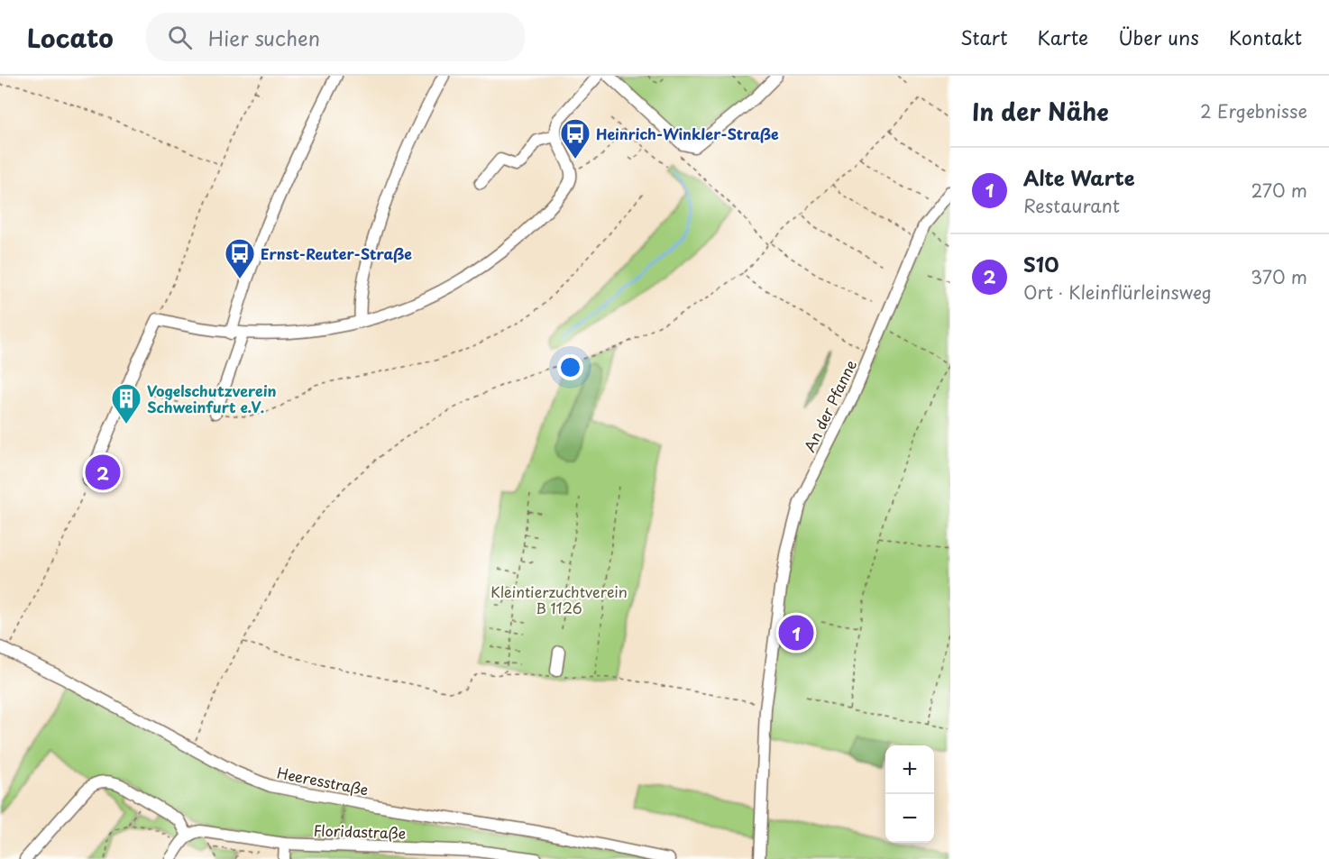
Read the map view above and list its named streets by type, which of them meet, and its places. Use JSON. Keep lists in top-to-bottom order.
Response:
{
  "streets": {
    "street": ["An der Pfanne", "Heeresstraße", "Floridastraße"]
  },
  "parks": ["Kleintierzuchtverein B 1126"],
  "places": {
    "bus stop": ["Heinrich-Winkler-Straße", "Ernst-Reuter-Straße"],
    "building": ["Vogelschutzverein Schweinfurt e.V."]
  },
  "page": {
    "header": "Locato",
    "search": "Hier suchen",
    "nav": [
      "Start",
      "Karte",
      "Über uns",
      "Kontakt"
    ],
    "heading": ["In der Nähe", "2 Ergebnisse"],
    "list": [
      {
        "mark": "1",
        "name": "Alte Warte",
        "note": "Restaurant",
        "value": "270 m"
      },
      {
        "mark": "2",
        "name": "S10",
        "note": "Ort · Kleinflürleinsweg",
        "value": "370 m"
      }
    ],
    "pins": ["2", "1"],
    "map_buttons": ["+", "−"]
  }
}
